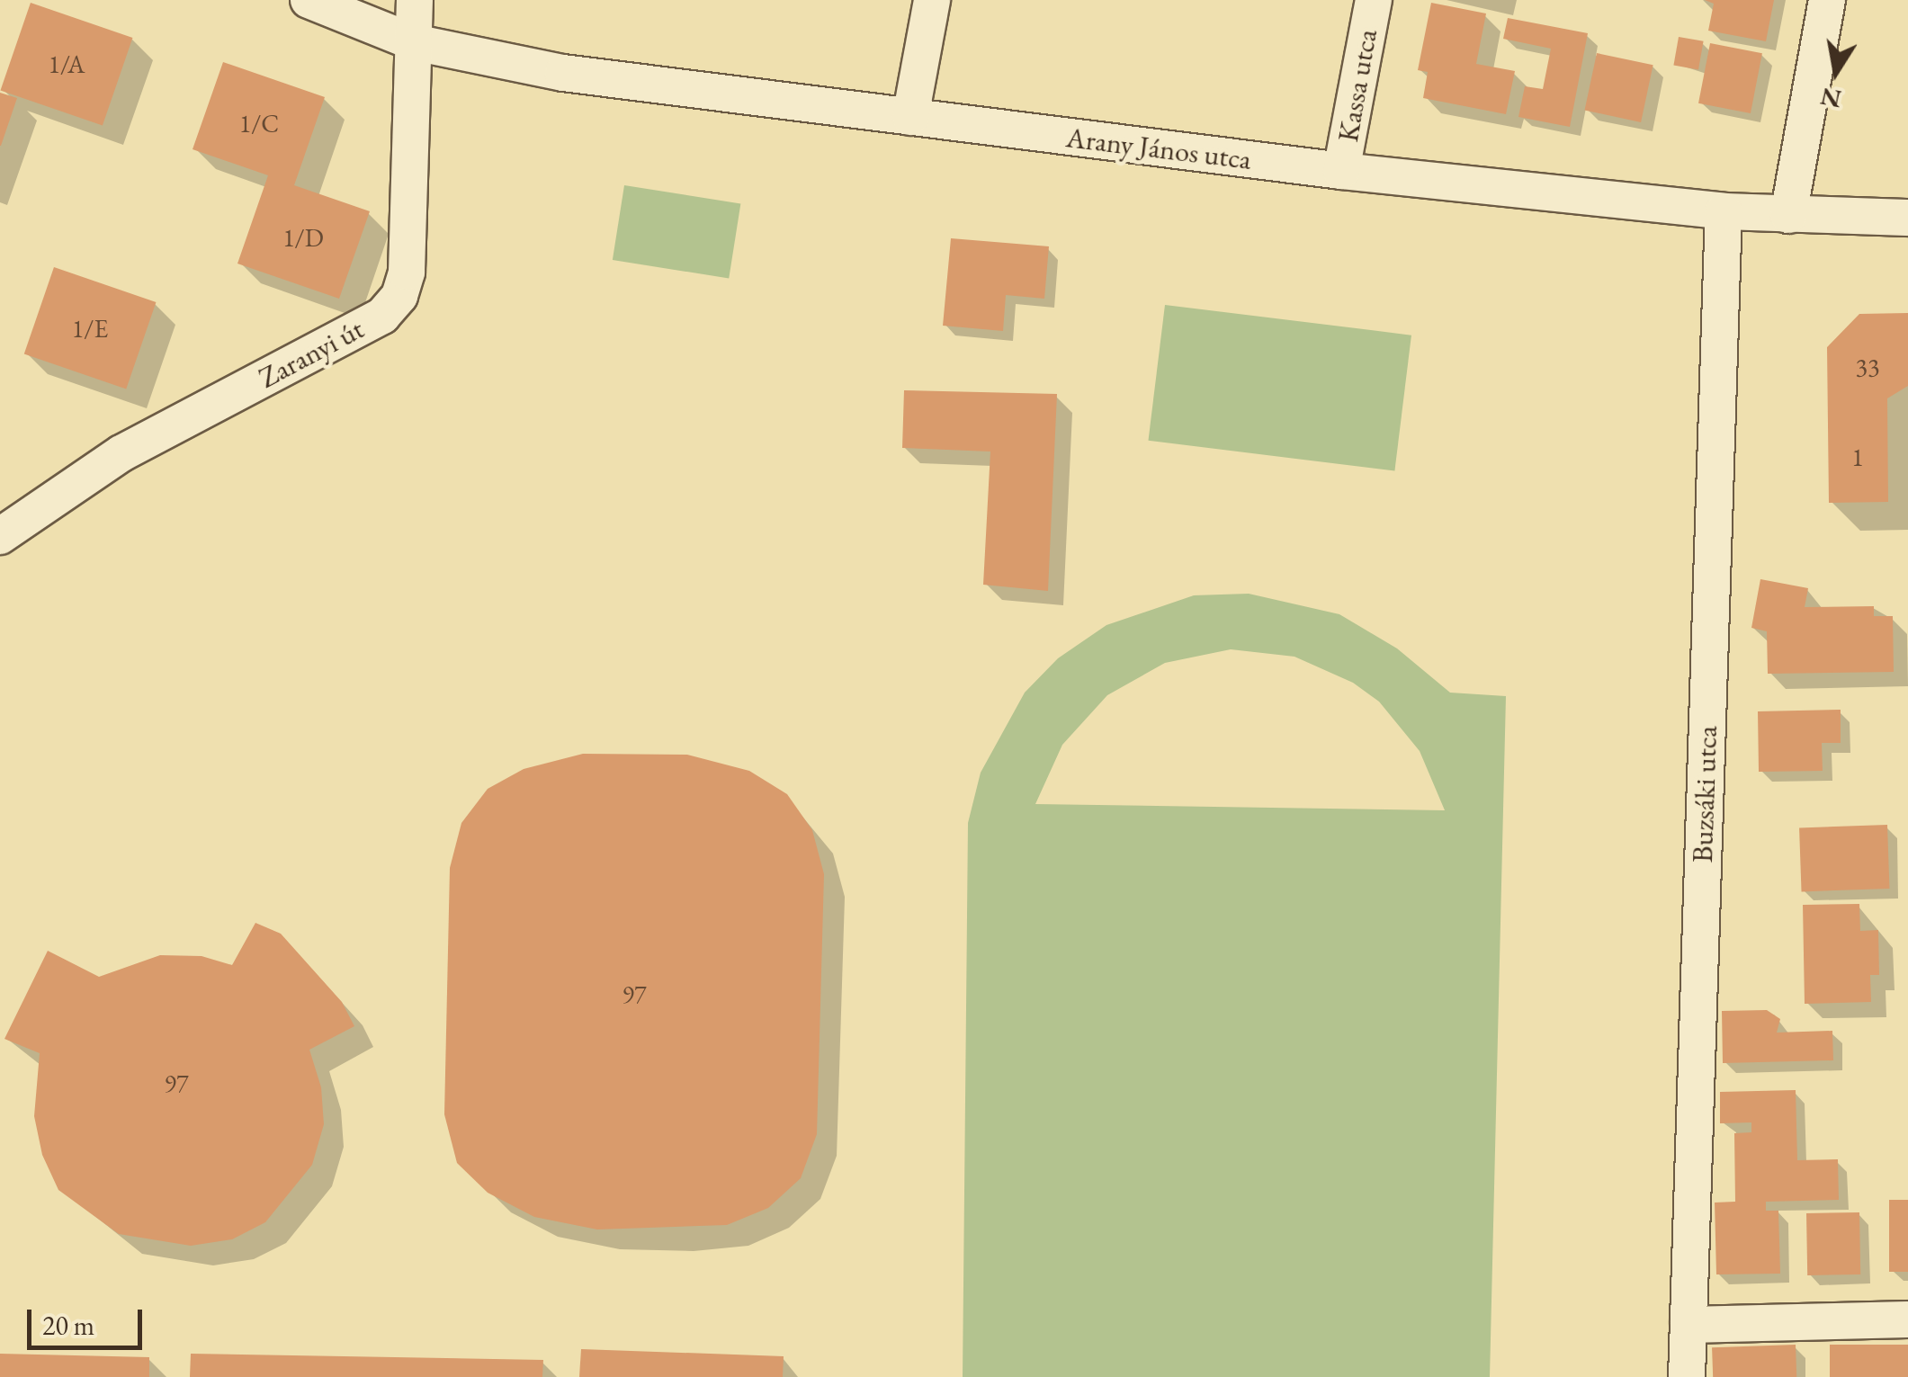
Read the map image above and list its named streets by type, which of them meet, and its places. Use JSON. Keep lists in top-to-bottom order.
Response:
{
  "streets": {
    "street": [
      "Kassa utca",
      "Arany János utca",
      "Zaranyi út",
      "Buzsáki utca"
    ]
  },
  "crossings": [
    ["Kassa utca", "Arany János utca"],
    ["Arany János utca", "Zaranyi út"],
    ["Arany János utca", "Buzsáki utca"]
  ],
  "house_numbers": [
    "1/A",
    "1/C",
    "1/D",
    "1/E",
    "33",
    "1",
    "97",
    "97"
  ],
  "scale_bar": "20 m",
  "north": "bottom"
}
